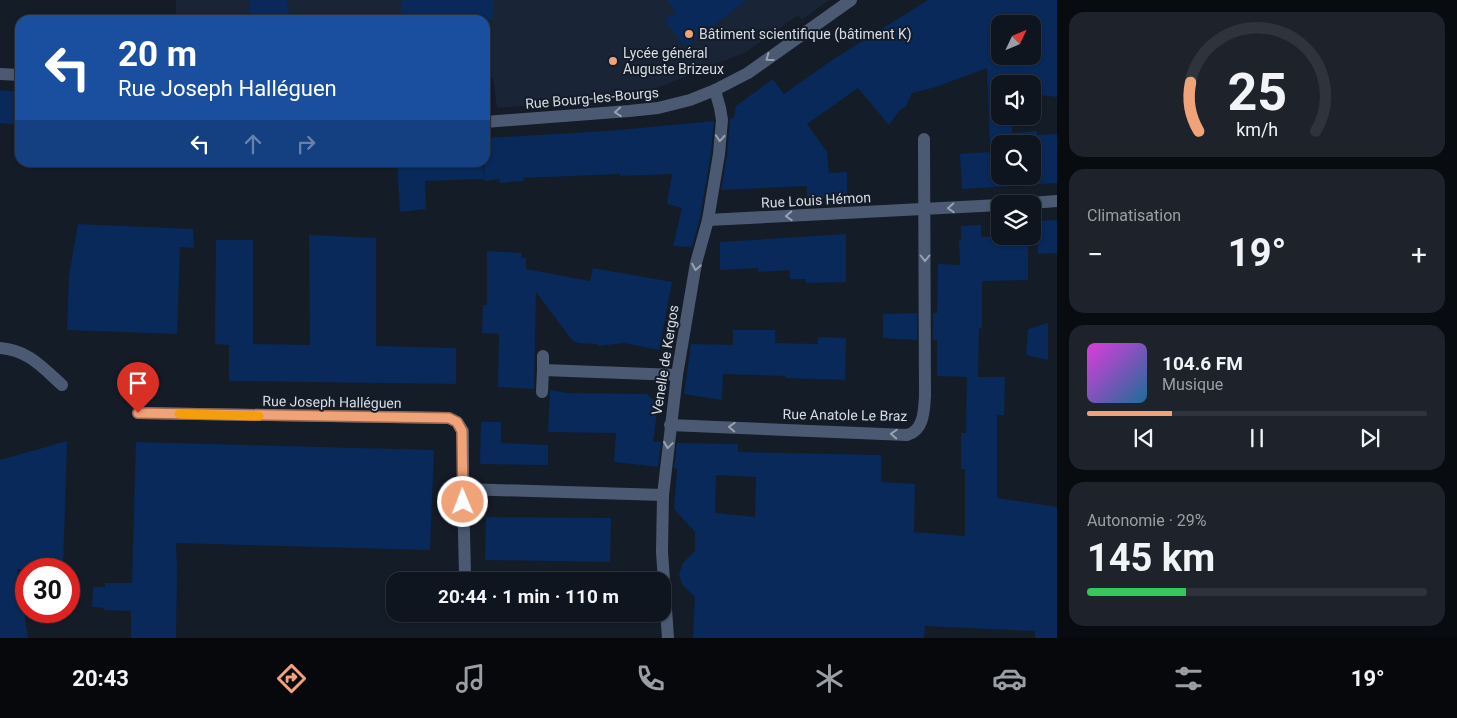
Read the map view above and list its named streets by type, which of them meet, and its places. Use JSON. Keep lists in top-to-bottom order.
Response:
{
  "streets": {
    "street": [
      "Rue Bourg-les-Bourgs",
      "Rue Louis Hémon",
      "Venelle de Kergos",
      "Rue Joseph Halléguen",
      "Rue Anatole Le Braz"
    ]
  },
  "crossings": [
    ["Rue Bourg-les-Bourgs", "Venelle de Kergos"],
    ["Rue Louis Hémon", "Venelle de Kergos"],
    ["Rue Louis Hémon", "Rue Anatole Le Braz"],
    ["Venelle de Kergos", "Rue Anatole Le Braz"]
  ],
  "one_way": ["Rue Bourg-les-Bourgs", "Rue Louis Hémon", "Venelle de Kergos"],
  "places": ["Bâtiment scientifique (bâtiment K)", "Lycée général Auguste Brizeux"],
  "north": "top right",
  "page": {
    "turn": ["20 m", "Rue Joseph Halléguen"],
    "tile": [
      "Climatisation",
      ["Autonomie · 29%", "145 km"]
    ],
    "heat": ["−", "19°", "+"],
    "song": ["104.6 FM", "Musique"],
    "limit": "30",
    "trip": "20:44 · 1 min · 110 m",
    "tabs": ["20:43", "19°"],
    "gauge": ["25", "km/h"]
  }
}
